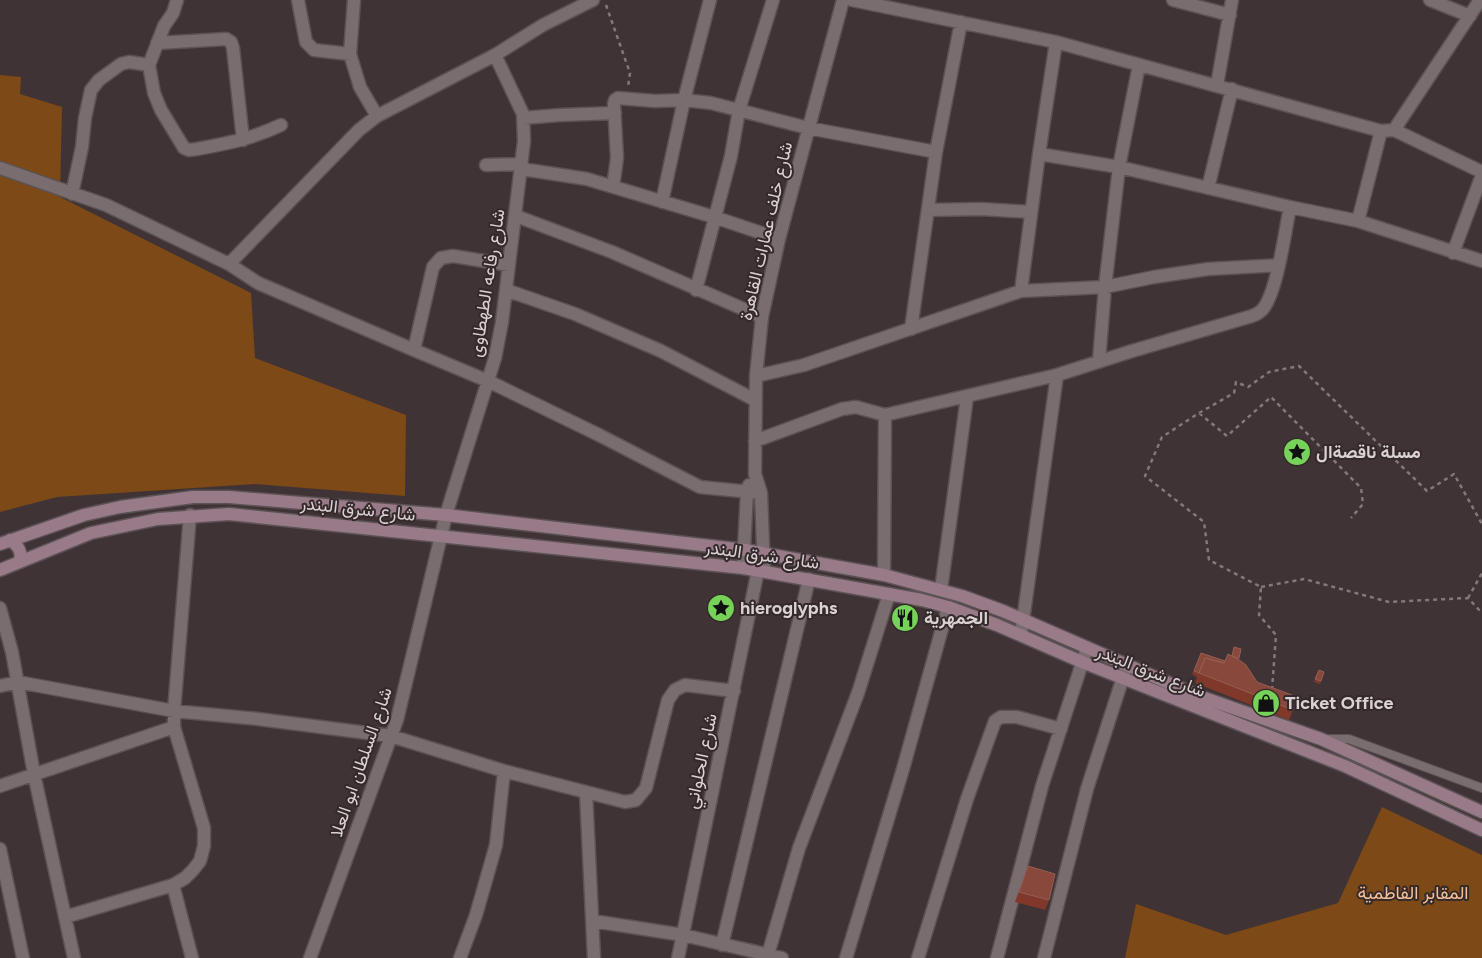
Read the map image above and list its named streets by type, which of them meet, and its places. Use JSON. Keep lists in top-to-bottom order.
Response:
{
  "streets": {
    "main road": ["شارع شرق البندر"],
    "street": [
      "شارع خلف عمارات القاهرة",
      "شارع رفاعه الطهطاوى",
      "شارع الحلواني",
      "شارع السلطان ابو العلا"
    ]
  },
  "crossings": [
    ["شارع خلف عمارات القاهرة", "شارع شرق البندر"],
    ["شارع خلف عمارات القاهرة", "شارع الحلواني"],
    ["شارع رفاعه الطهطاوى", "شارع شرق البندر"],
    ["شارع رفاعه الطهطاوى", "شارع السلطان ابو العلا"],
    ["شارع شرق البندر", "شارع الحلواني"],
    ["شارع شرق البندر", "شارع السلطان ابو العلا"]
  ],
  "parks": ["المقابر الفاطمية"],
  "places": {
    "place": ["مسلة ناقصةال", "hieroglyphs"],
    "restaurant": ["الجمهرية"],
    "shop": ["Ticket Office"]
  }
}
